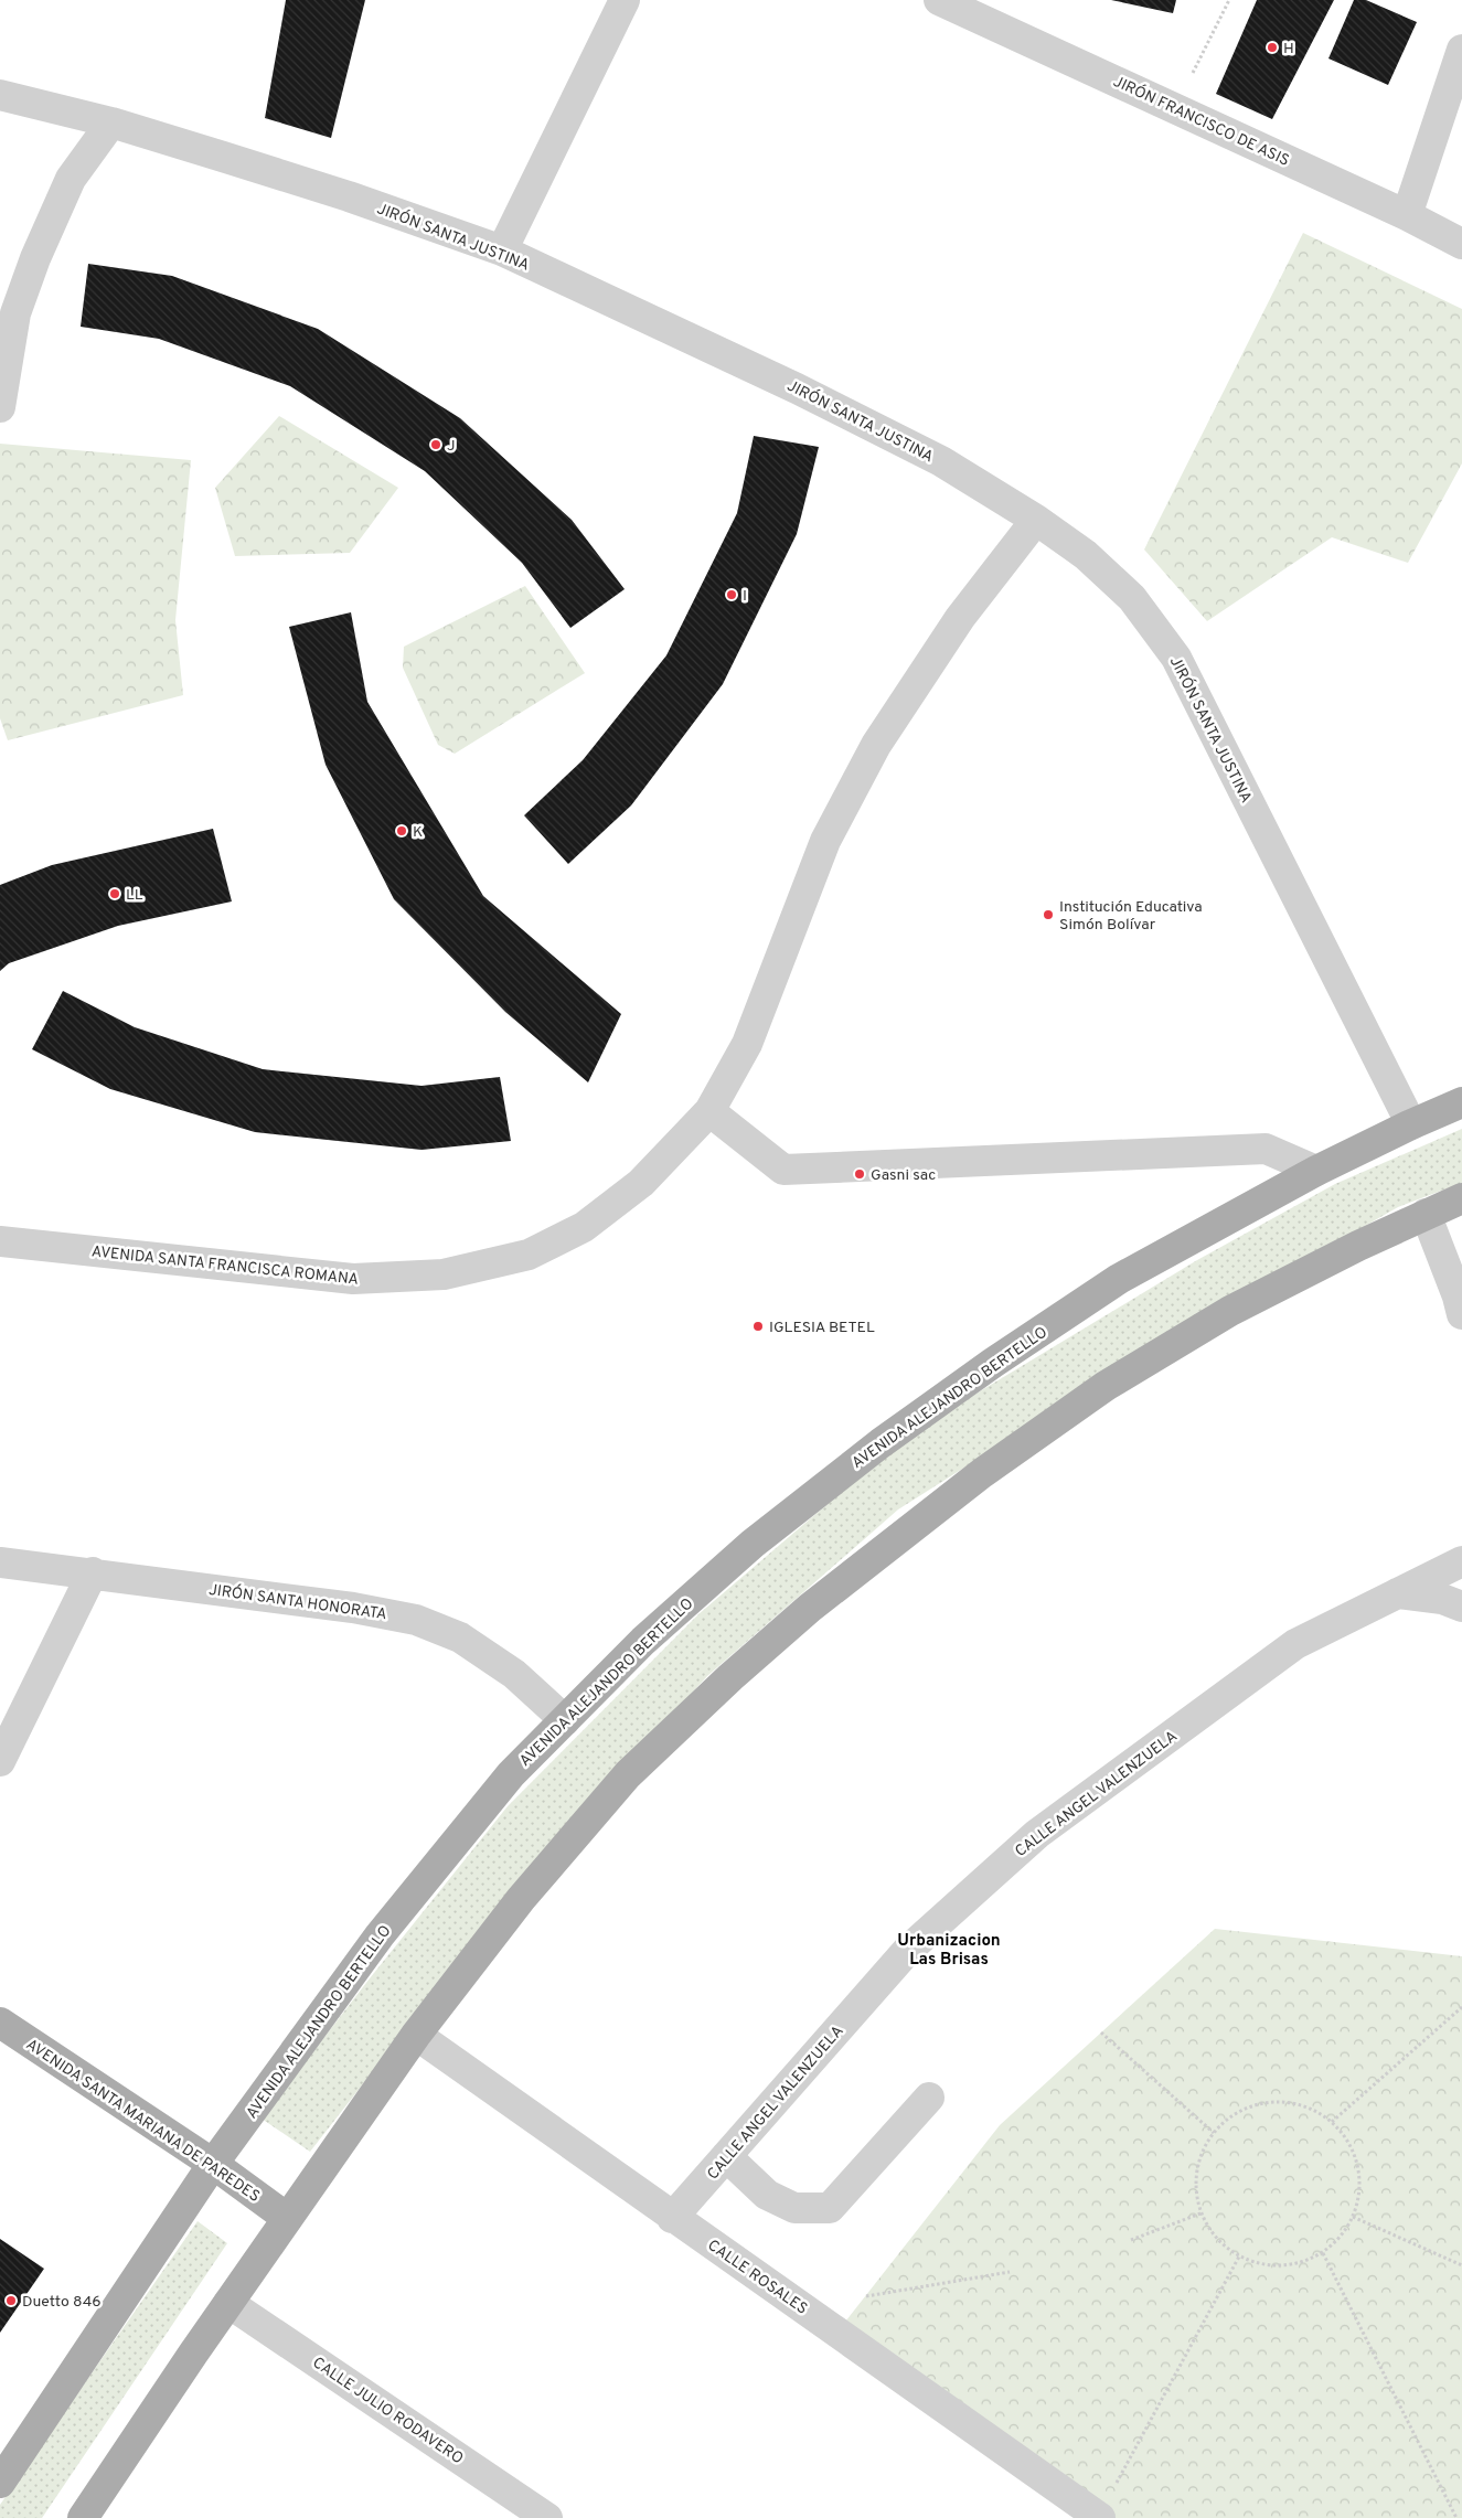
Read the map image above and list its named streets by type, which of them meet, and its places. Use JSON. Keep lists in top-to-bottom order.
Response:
{
  "streets": {
    "main road": ["AVENIDA ALEJANDRO BERTELLO", "AVENIDA SANTA MARIANA DE PAREDES"],
    "street": [
      "JIRÓN FRANCISCO DE ASIS",
      "JIRÓN SANTA JUSTINA",
      "AVENIDA SANTA FRANCISCA ROMANA",
      "JIRÓN SANTA HONORATA",
      "CALLE ANGEL VALENZUELA",
      "CALLE ROSALES",
      "CALLE JULIO RODAVERO"
    ]
  },
  "crossings": [
    ["JIRÓN SANTA JUSTINA", "AVENIDA SANTA FRANCISCA ROMANA"],
    ["JIRÓN SANTA JUSTINA", "AVENIDA ALEJANDRO BERTELLO"],
    ["AVENIDA ALEJANDRO BERTELLO", "JIRÓN SANTA HONORATA"],
    ["AVENIDA ALEJANDRO BERTELLO", "AVENIDA SANTA MARIANA DE PAREDES"],
    ["CALLE ANGEL VALENZUELA", "CALLE ROSALES"]
  ],
  "districts": ["Urbanizacion Las Brisas"],
  "places": [
    "H",
    "J",
    "I",
    "K",
    "LL",
    "Institución Educativa Simón Bolívar",
    "Gasni sac",
    "IGLESIA BETEL",
    "Duetto 846"
  ]
}
